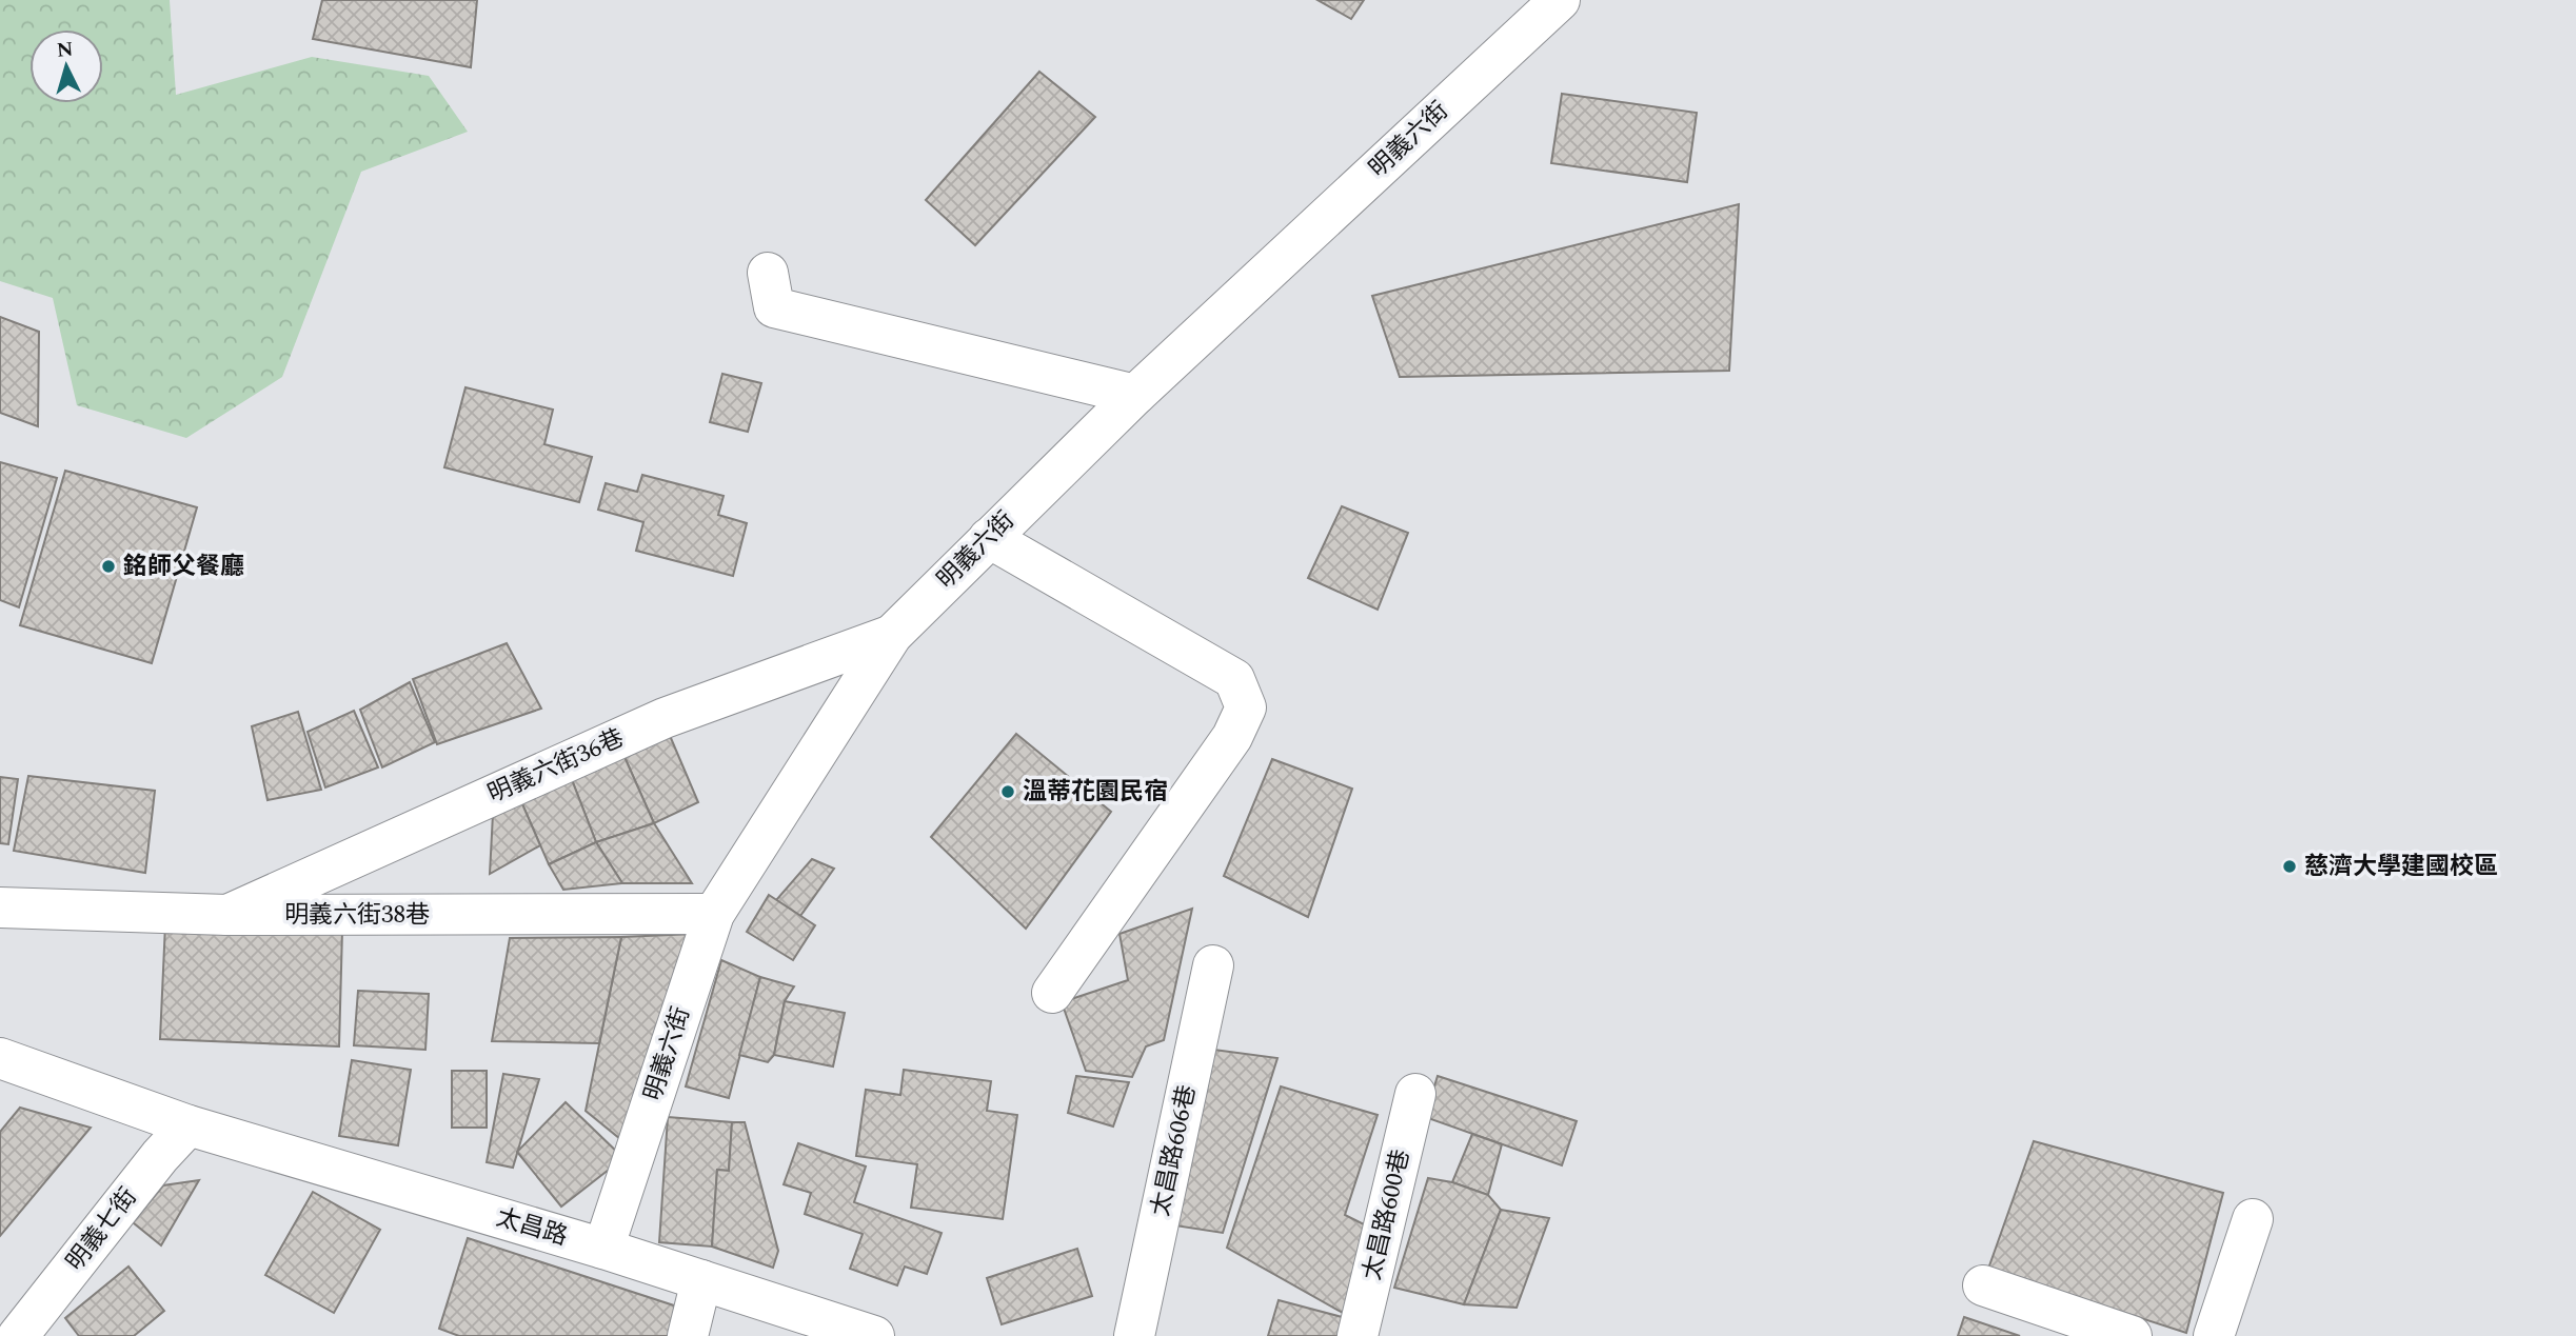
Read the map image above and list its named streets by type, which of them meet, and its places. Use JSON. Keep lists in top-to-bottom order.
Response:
{
  "streets": {
    "street": [
      "明義六街",
      "明義六街36巷",
      "明義六街38巷",
      "太昌路606巷",
      "太昌路600巷",
      "太昌路",
      "明義七街"
    ]
  },
  "crossings": [
    ["明義六街", "明義六街36巷"],
    ["明義六街", "明義六街38巷"],
    ["明義六街", "太昌路"],
    ["明義六街36巷", "明義六街38巷"],
    ["太昌路", "明義七街"]
  ],
  "places": ["銘師父餐廳", "溫蒂花園民宿", "慈濟大學建國校區"],
  "north": "top"
}
